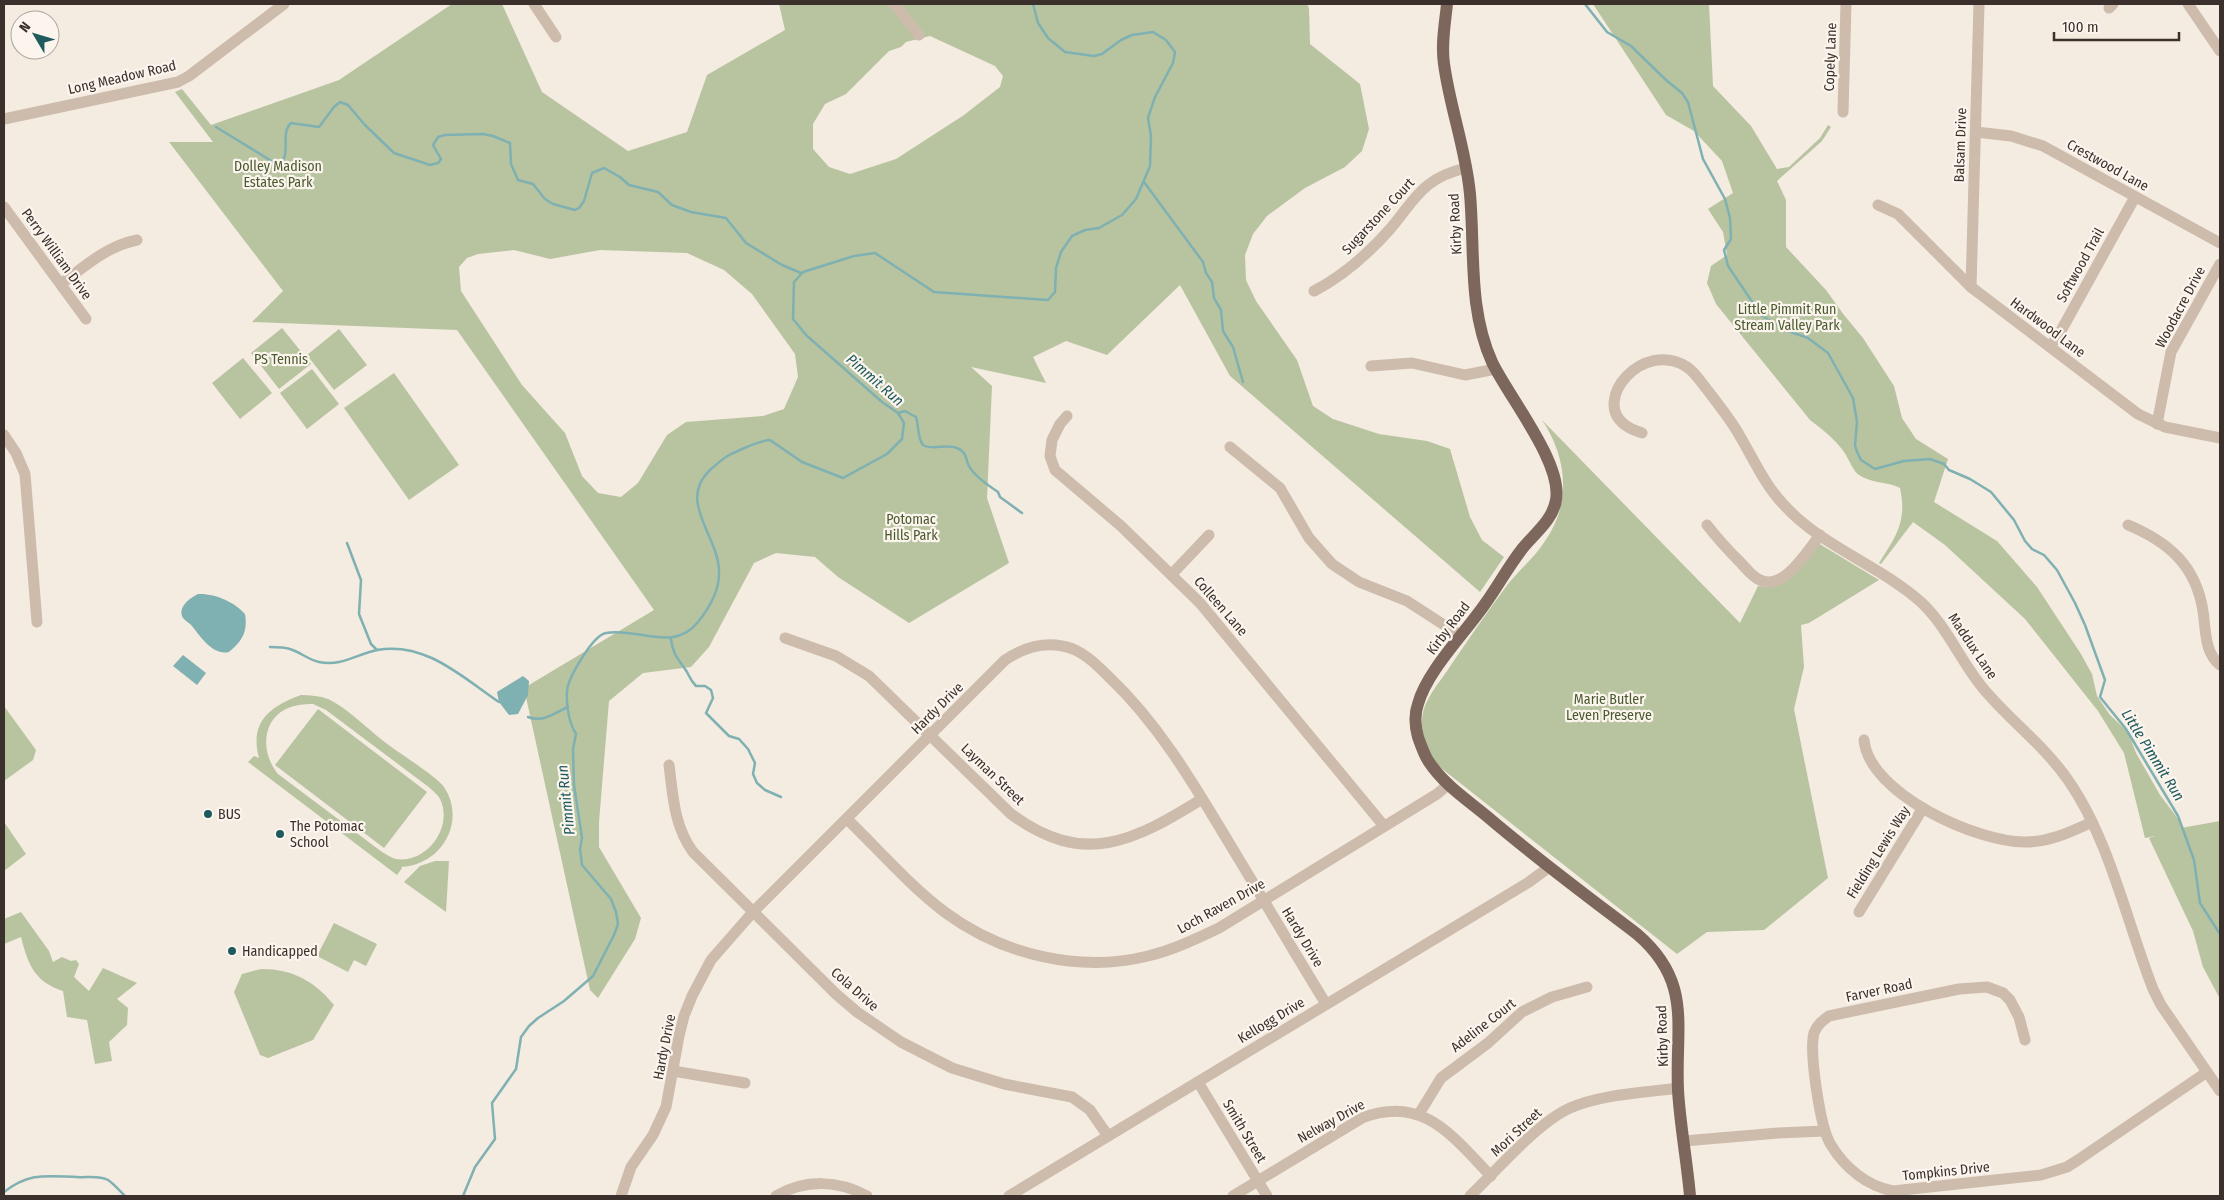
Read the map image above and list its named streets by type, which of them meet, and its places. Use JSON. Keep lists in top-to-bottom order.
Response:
{
  "streets": {
    "main road": ["Kirby Road"],
    "street": [
      "Copely Lane",
      "Long Meadow Road",
      "Balsam Drive",
      "Crestwood Lane",
      "Sugarstone Court",
      "Perry William Drive",
      "Softwood Trail",
      "Woodacre Drive",
      "Hardwood Lane",
      "Colleen Lane",
      "Maddux Lane",
      "Hardy Drive",
      "Layman Street",
      "Fielding Lewis Way",
      "Loch Raven Drive",
      "Cola Drive",
      "Farver Road",
      "Kellogg Drive",
      "Adeline Court",
      "Nelway Drive",
      "Smith Street",
      "Mori Street",
      "Tompkins Drive"
    ]
  },
  "crossings": [
    ["Balsam Drive", "Crestwood Lane"],
    ["Balsam Drive", "Hardwood Lane"],
    ["Crestwood Lane", "Softwood Trail"],
    ["Sugarstone Court", "Kirby Road"],
    ["Kirby Road", "Loch Raven Drive"],
    ["Kirby Road", "Kellogg Drive"],
    ["Kirby Road", "Mori Street"],
    ["Softwood Trail", "Hardwood Lane"],
    ["Woodacre Drive", "Hardwood Lane"],
    ["Colleen Lane", "Loch Raven Drive"],
    ["Maddux Lane", "Fielding Lewis Way"],
    ["Maddux Lane", "Tompkins Drive"],
    ["Hardy Drive", "Layman Street"],
    ["Hardy Drive", "Loch Raven Drive"],
    ["Hardy Drive", "Cola Drive"],
    ["Hardy Drive", "Kellogg Drive"],
    ["Cola Drive", "Kellogg Drive"],
    ["Farver Road", "Tompkins Drive"],
    ["Kellogg Drive", "Smith Street"],
    ["Adeline Court", "Nelway Drive"],
    ["Nelway Drive", "Smith Street"],
    ["Nelway Drive", "Mori Street"]
  ],
  "water": ["Pimmit Run", "Little Pimmit Run"],
  "parks": [
    "Dolley Madison Estates Park",
    "Little Pimmit Run Stream Valley Park",
    "PS Tennis",
    "Potomac Hills Park",
    "Marie Butler Leven Preserve"
  ],
  "places": ["BUS", "The Potomac School", "Handicapped"],
  "scale_bar": "100 m",
  "north": "top left"
}
